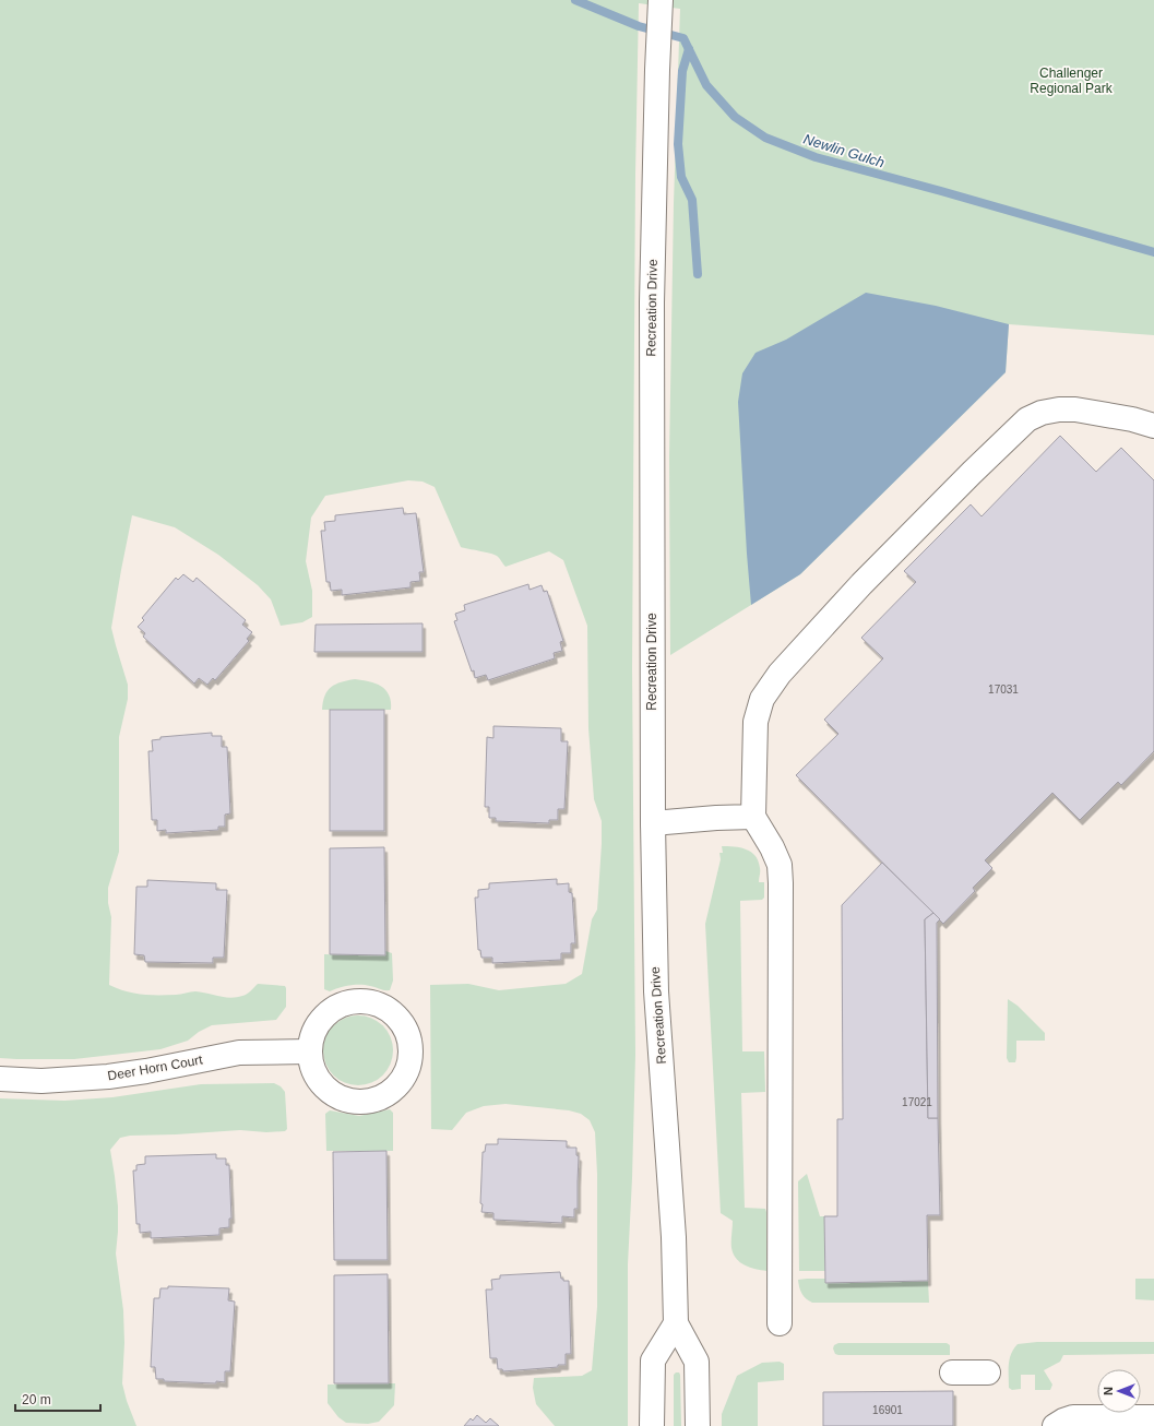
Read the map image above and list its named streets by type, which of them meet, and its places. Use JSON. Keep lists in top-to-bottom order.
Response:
{
  "streets": {
    "street": ["Recreation Drive", "Deer Horn Court"]
  },
  "water": ["Newlin Gulch"],
  "parks": ["Challenger Regional Park"],
  "house_numbers": ["17031", "17021", "16901"],
  "scale_bar": "20 m",
  "north": "left"
}
